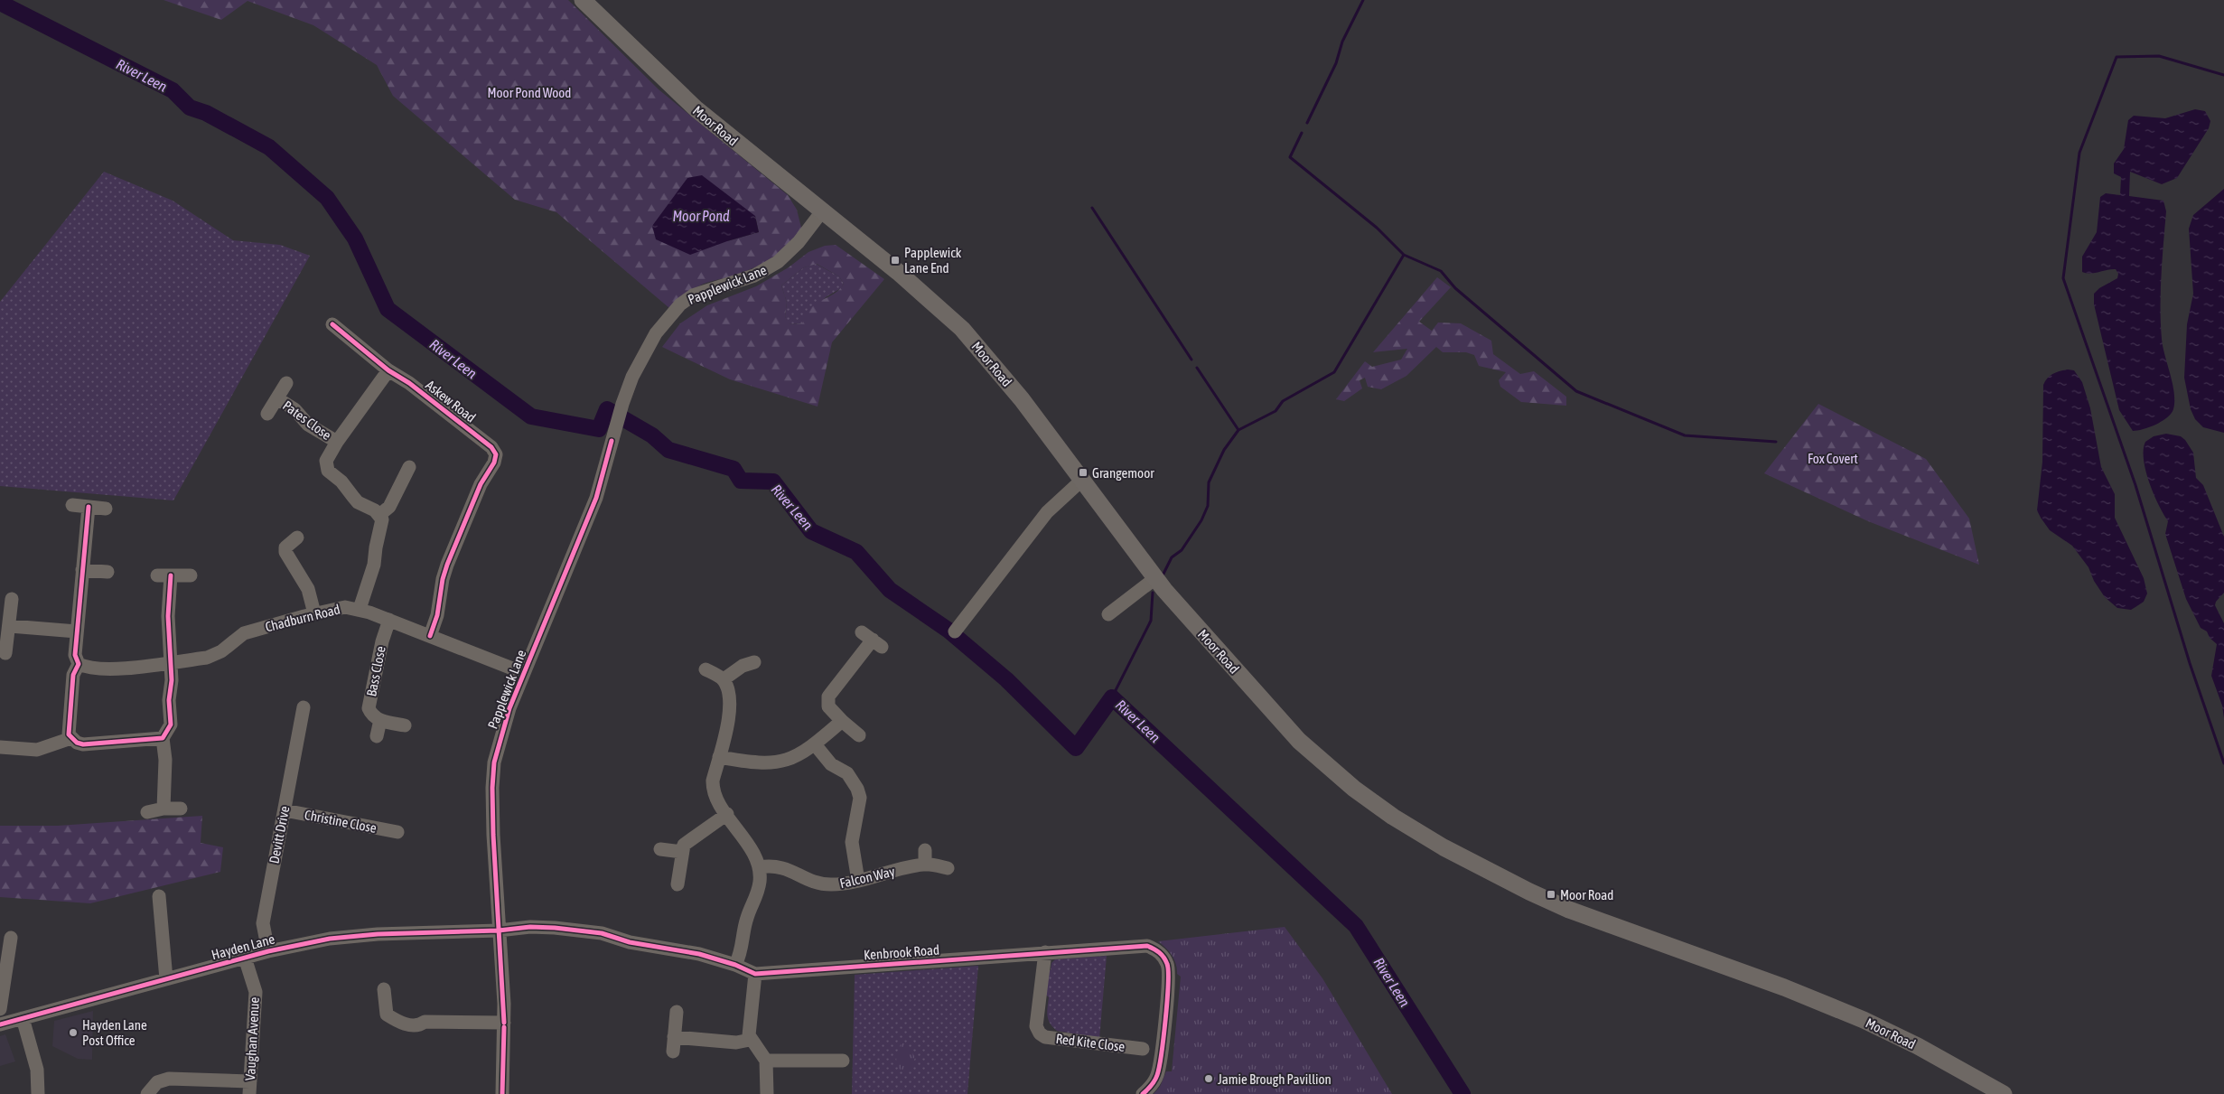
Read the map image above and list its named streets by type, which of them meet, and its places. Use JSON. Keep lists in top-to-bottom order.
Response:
{
  "streets": {
    "main road": ["Moor Road"],
    "street": [
      "Papplewick Lane",
      "Askew Road",
      "Pates Close",
      "Chadburn Road",
      "Bass Close",
      "Christine Close",
      "Devitt Drive",
      "Falcon Way",
      "Hayden Lane",
      "Kenbrook Road",
      "Vaughan Avenue",
      "Red Kite Close"
    ]
  },
  "crossings": [
    ["Moor Road", "Papplewick Lane"],
    ["Papplewick Lane", "Chadburn Road"],
    ["Papplewick Lane", "Hayden Lane"],
    ["Papplewick Lane", "Kenbrook Road"],
    ["Askew Road", "Chadburn Road"],
    ["Chadburn Road", "Bass Close"],
    ["Christine Close", "Devitt Drive"],
    ["Devitt Drive", "Hayden Lane"],
    ["Hayden Lane", "Kenbrook Road"],
    ["Hayden Lane", "Vaughan Avenue"],
    ["Kenbrook Road", "Red Kite Close"]
  ],
  "water": ["River Leen", "Moor Pond"],
  "parks": ["Moor Pond Wood", "Fox Covert"],
  "places": {
    "transit": ["Papplewick Lane End", "Grangemoor", "Moor Road"],
    "other": ["Hayden Lane Post Office", "Jamie Brough Pavillion"]
  }
}
